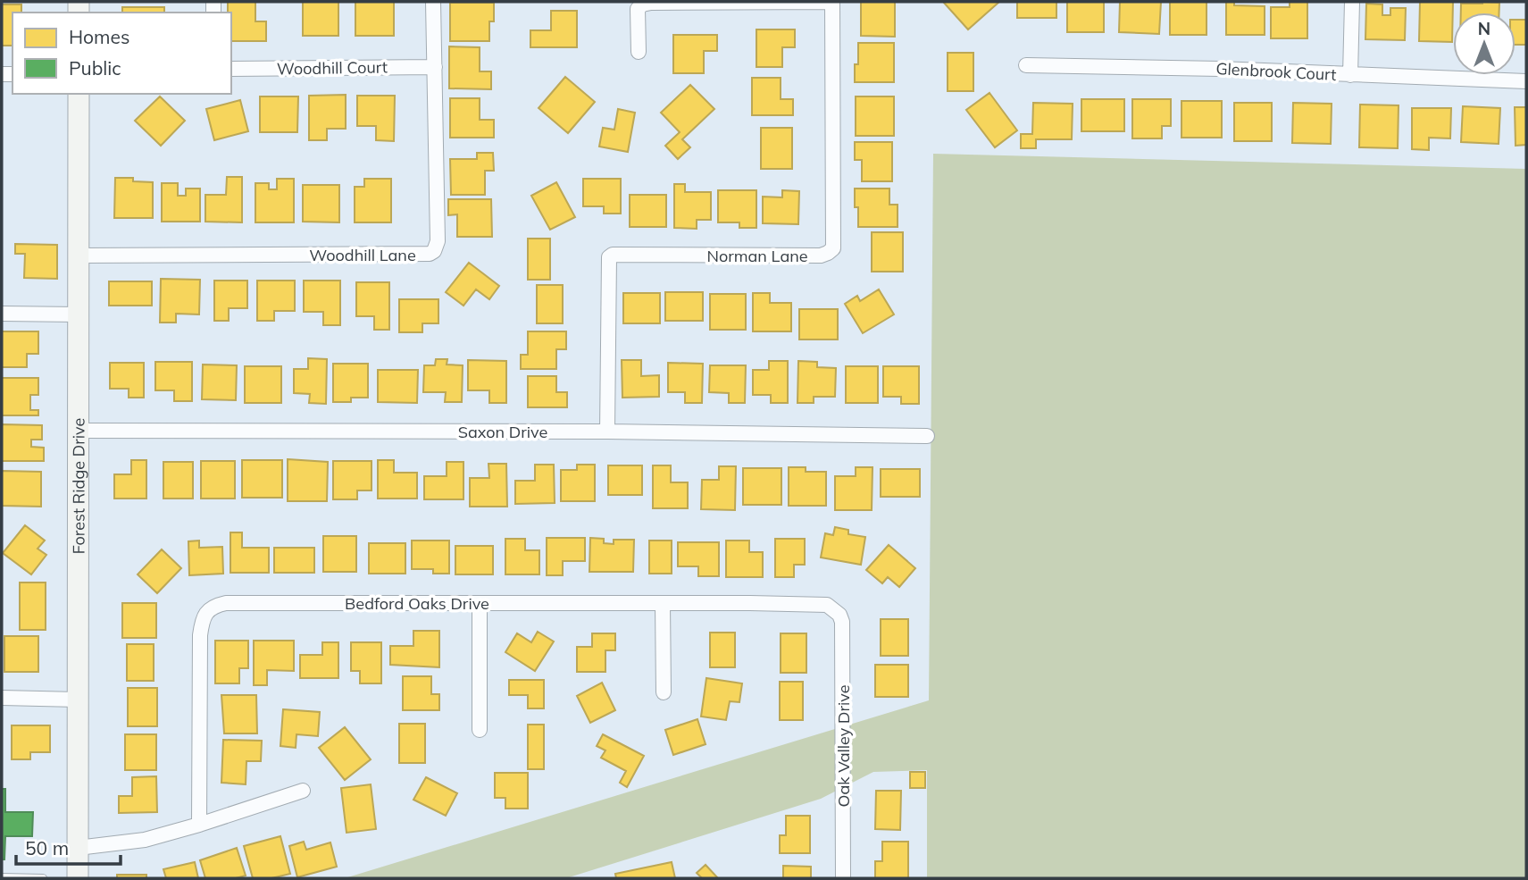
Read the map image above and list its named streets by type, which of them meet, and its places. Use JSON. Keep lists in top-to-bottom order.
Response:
{
  "streets": {
    "main road": ["Forest Ridge Drive"],
    "street": [
      "Woodhill Court",
      "Glenbrook Court",
      "Woodhill Lane",
      "Norman Lane",
      "Saxon Drive",
      "Bedford Oaks Drive",
      "Oak Valley Drive"
    ]
  },
  "crossings": [
    ["Woodhill Court", "Woodhill Lane"],
    ["Woodhill Lane", "Forest Ridge Drive"],
    ["Norman Lane", "Saxon Drive"],
    ["Saxon Drive", "Forest Ridge Drive"],
    ["Bedford Oaks Drive", "Oak Valley Drive"]
  ],
  "legend": ["Homes", "Public"],
  "scale_bar": "50 m",
  "north": "top"
}
